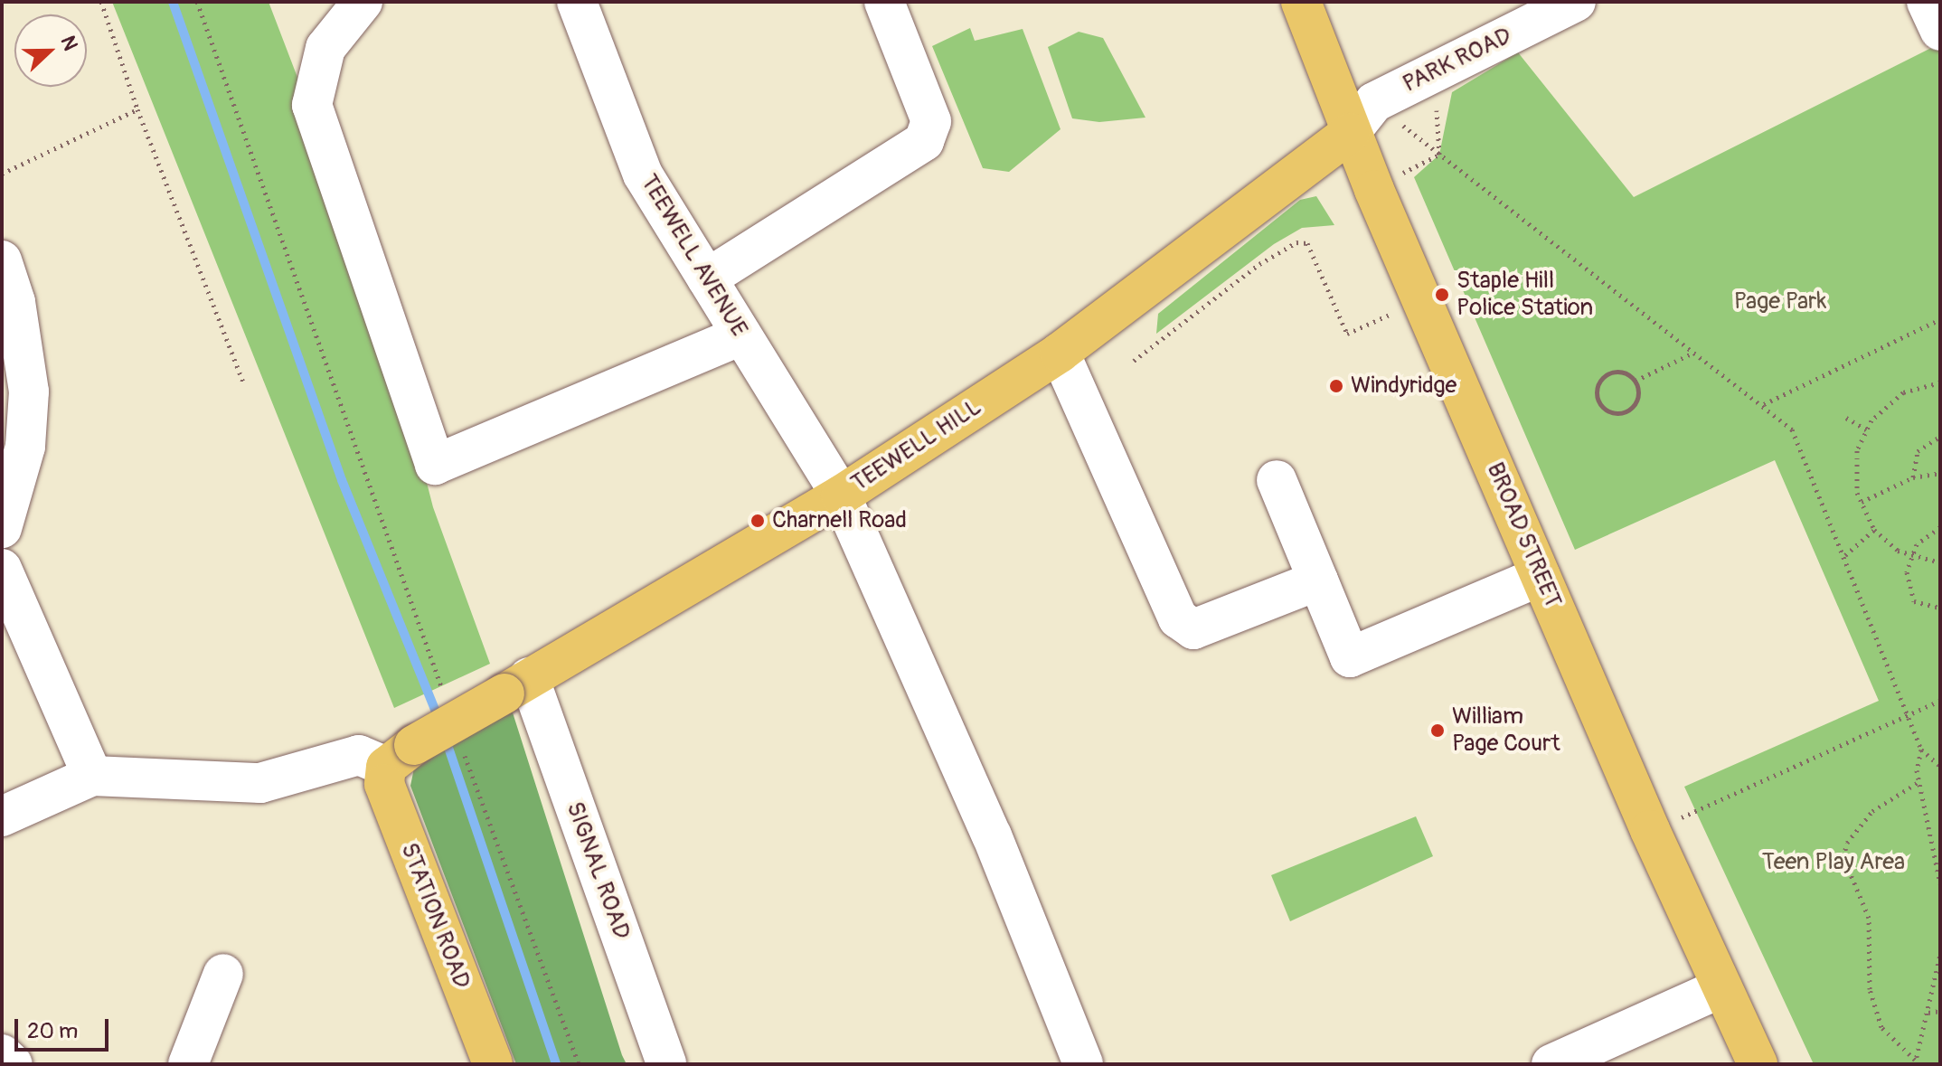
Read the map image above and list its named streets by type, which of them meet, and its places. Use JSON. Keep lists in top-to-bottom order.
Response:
{
  "streets": {
    "main road": ["TEEWELL HILL", "BROAD STREET", "STATION ROAD"],
    "street": ["PARK ROAD", "TEEWELL AVENUE", "SIGNAL ROAD"]
  },
  "crossings": [
    ["PARK ROAD", "TEEWELL HILL"],
    ["PARK ROAD", "BROAD STREET"],
    ["TEEWELL AVENUE", "TEEWELL HILL"],
    ["TEEWELL HILL", "BROAD STREET"],
    ["TEEWELL HILL", "SIGNAL ROAD"],
    ["TEEWELL HILL", "STATION ROAD"]
  ],
  "parks": ["Page Park", "Teen Play Area"],
  "places": [
    "Staple Hill Police Station",
    "Windyridge",
    "Charnell Road",
    "William Page Court"
  ],
  "scale_bar": "20 m",
  "north": "right"
}
